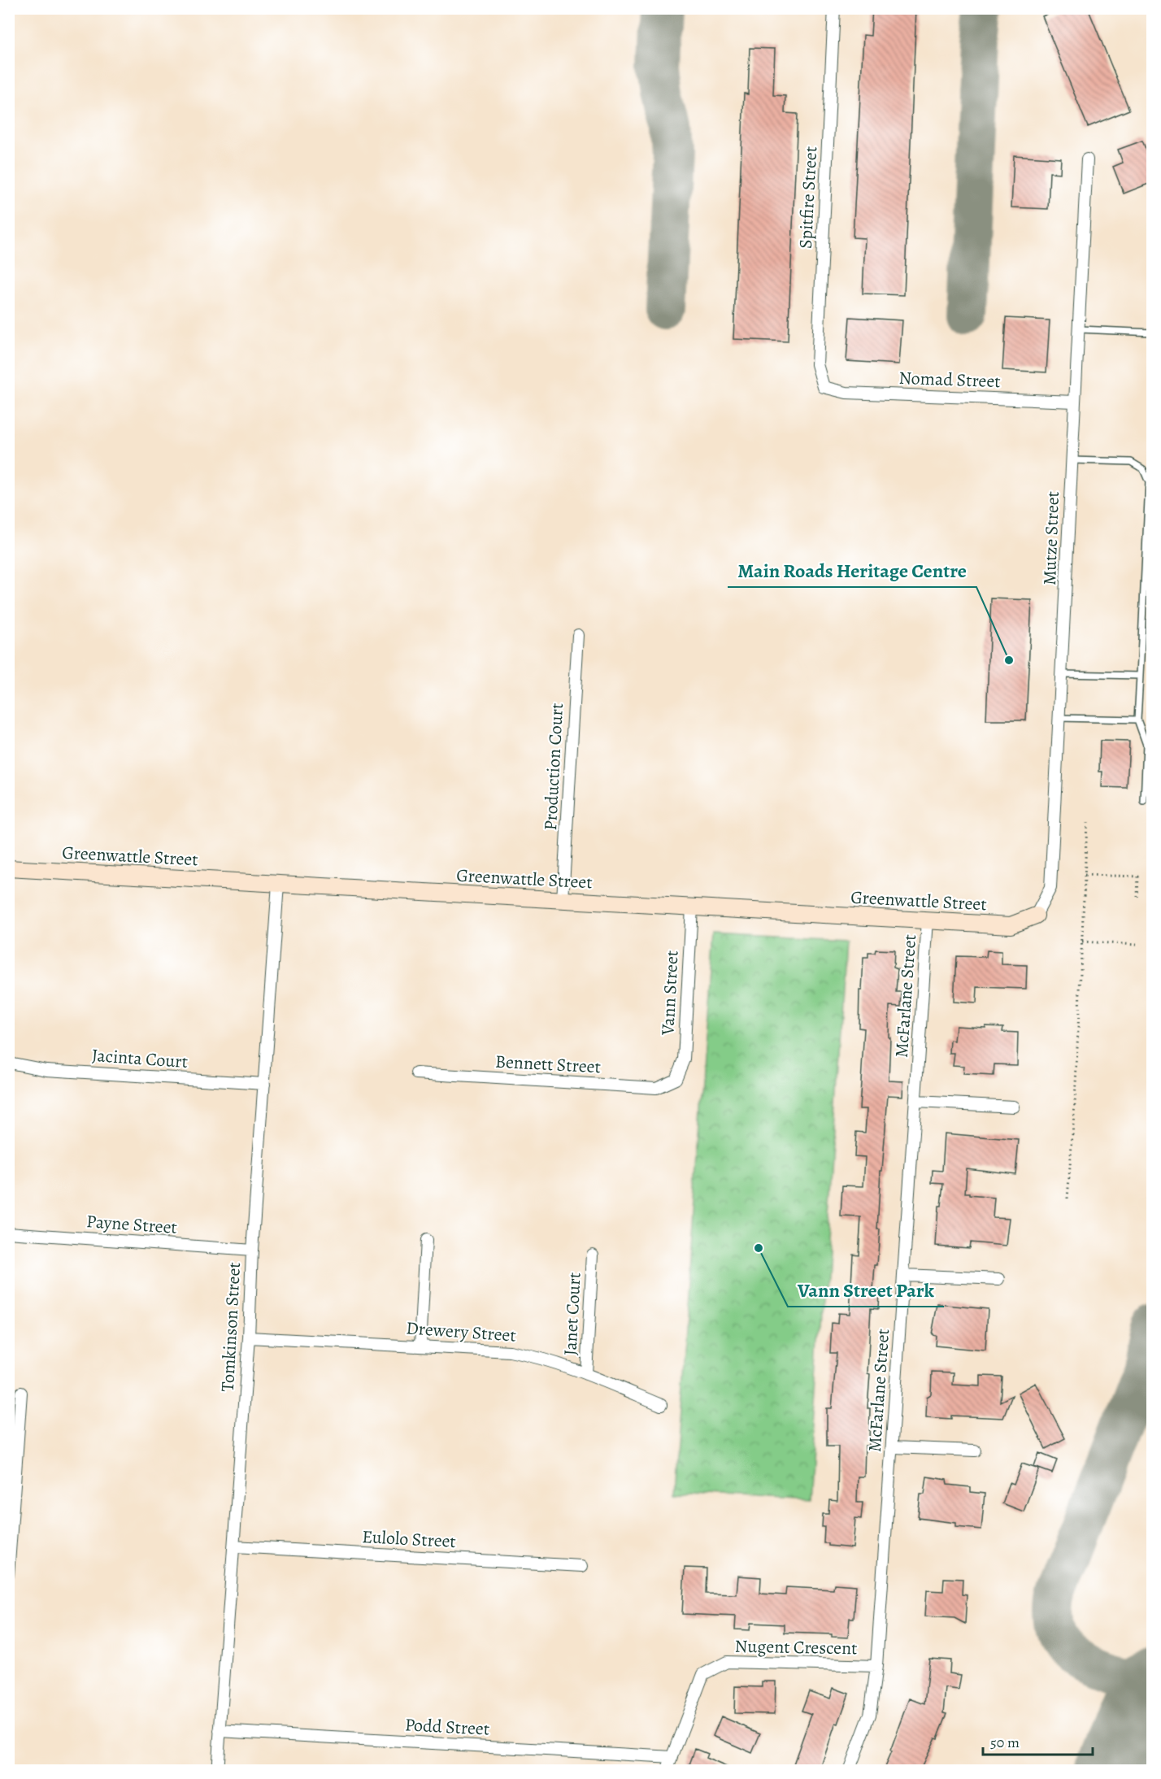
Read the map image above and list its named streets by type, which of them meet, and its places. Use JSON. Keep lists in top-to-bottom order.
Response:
{
  "streets": {
    "street": [
      "Spitfire Street",
      "Nomad Street",
      "Mutze Street",
      "Production Court",
      "Greenwattle Street",
      "Vann Street",
      "McFarlane Street",
      "Jacinta Court",
      "Bennett Street",
      "Payne Street",
      "Janet Court",
      "Tomkinson Street",
      "Drewery Street",
      "Eulolo Street",
      "Nugent Crescent",
      "Podd Street"
    ]
  },
  "crossings": [
    ["Spitfire Street", "Nomad Street"],
    ["Nomad Street", "Mutze Street"],
    ["Mutze Street", "Greenwattle Street"],
    ["Production Court", "Greenwattle Street"],
    ["Greenwattle Street", "Vann Street"],
    ["Greenwattle Street", "McFarlane Street"],
    ["Greenwattle Street", "Tomkinson Street"],
    ["Vann Street", "Bennett Street"],
    ["McFarlane Street", "Nugent Crescent"],
    ["Jacinta Court", "Tomkinson Street"],
    ["Payne Street", "Tomkinson Street"],
    ["Janet Court", "Drewery Street"],
    ["Tomkinson Street", "Drewery Street"],
    ["Tomkinson Street", "Eulolo Street"],
    ["Tomkinson Street", "Podd Street"],
    ["Nugent Crescent", "Podd Street"]
  ],
  "places": ["Main Roads Heritage Centre", "Vann Street Park"],
  "scale_bar": "50 m"
}
